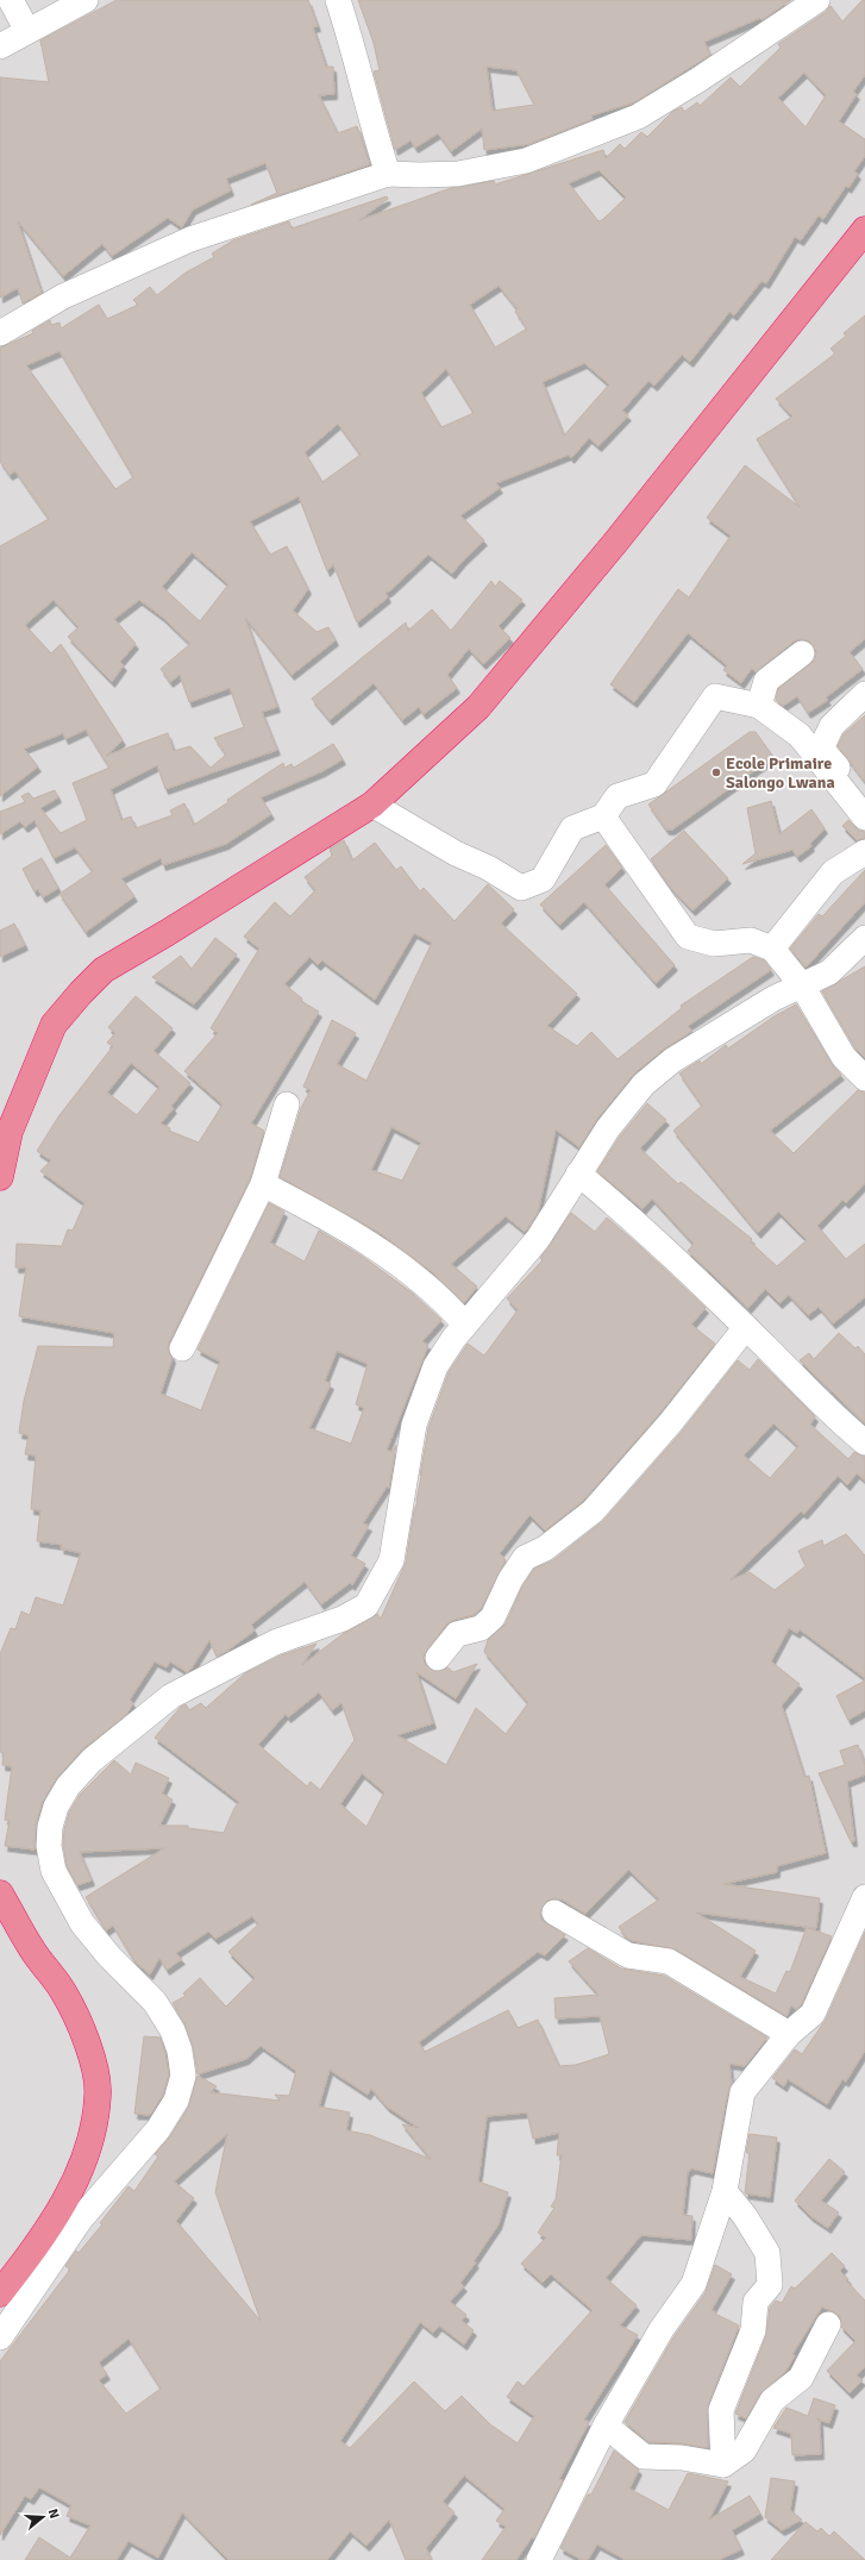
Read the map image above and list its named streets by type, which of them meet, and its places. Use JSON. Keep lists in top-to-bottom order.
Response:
{
  "places": ["Ecole Primaire Salongo Lwana"],
  "north": "right"
}
